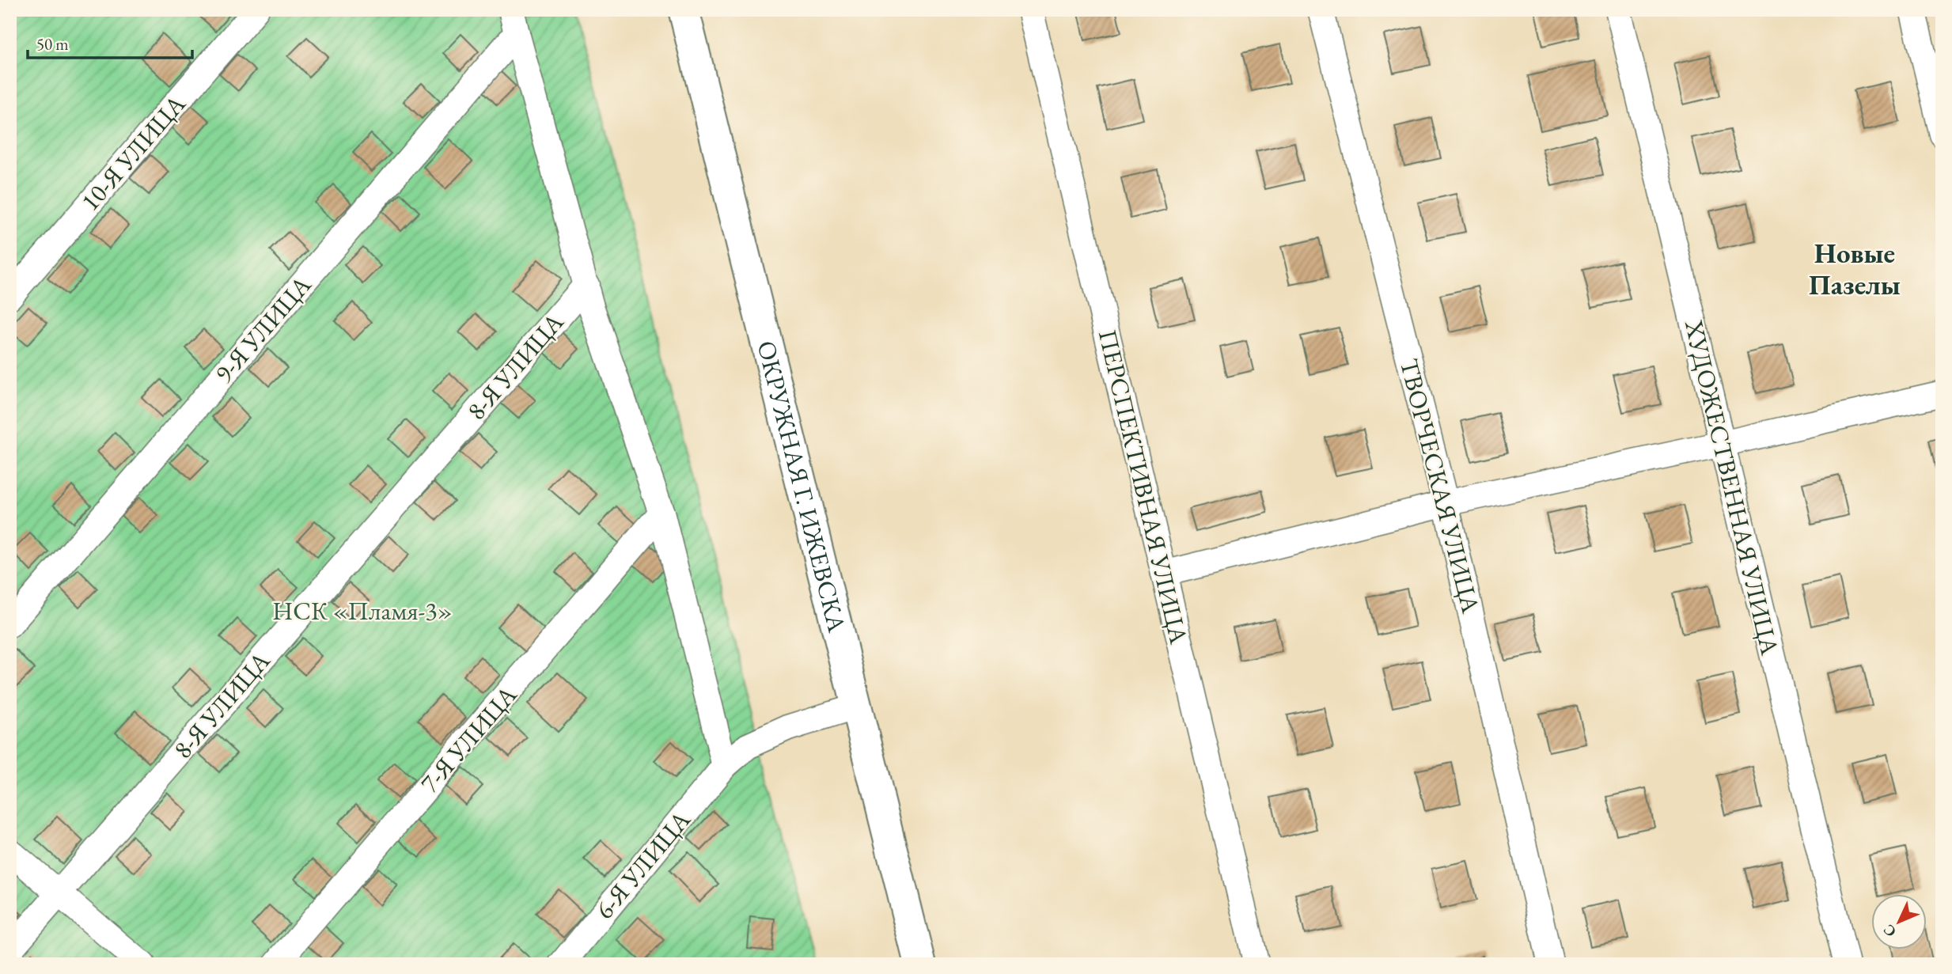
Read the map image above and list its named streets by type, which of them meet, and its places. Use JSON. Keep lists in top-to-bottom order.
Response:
{
  "streets": {
    "main road": ["ОКРУЖНАЯ Г. ИЖЕВСКА"],
    "street": [
      "10-Я УЛИЦА",
      "9-Я УЛИЦА",
      "8-Я УЛИЦА",
      "ТВОРЧЕСКАЯ УЛИЦА",
      "ПЕРСПЕКТИВНАЯ УЛИЦА",
      "ХУДОЖЕСТВЕННАЯ УЛИЦА",
      "7-Я УЛИЦА",
      "6-Я УЛИЦА"
    ]
  },
  "crossings": [
    ["ОКРУЖНАЯ Г. ИЖЕВСКА", "6-Я УЛИЦА"]
  ],
  "districts": ["Новые Пазелы"],
  "parks": ["НСК «Пламя-3»"],
  "scale_bar": "50 m",
  "north": "bottom left"
}
